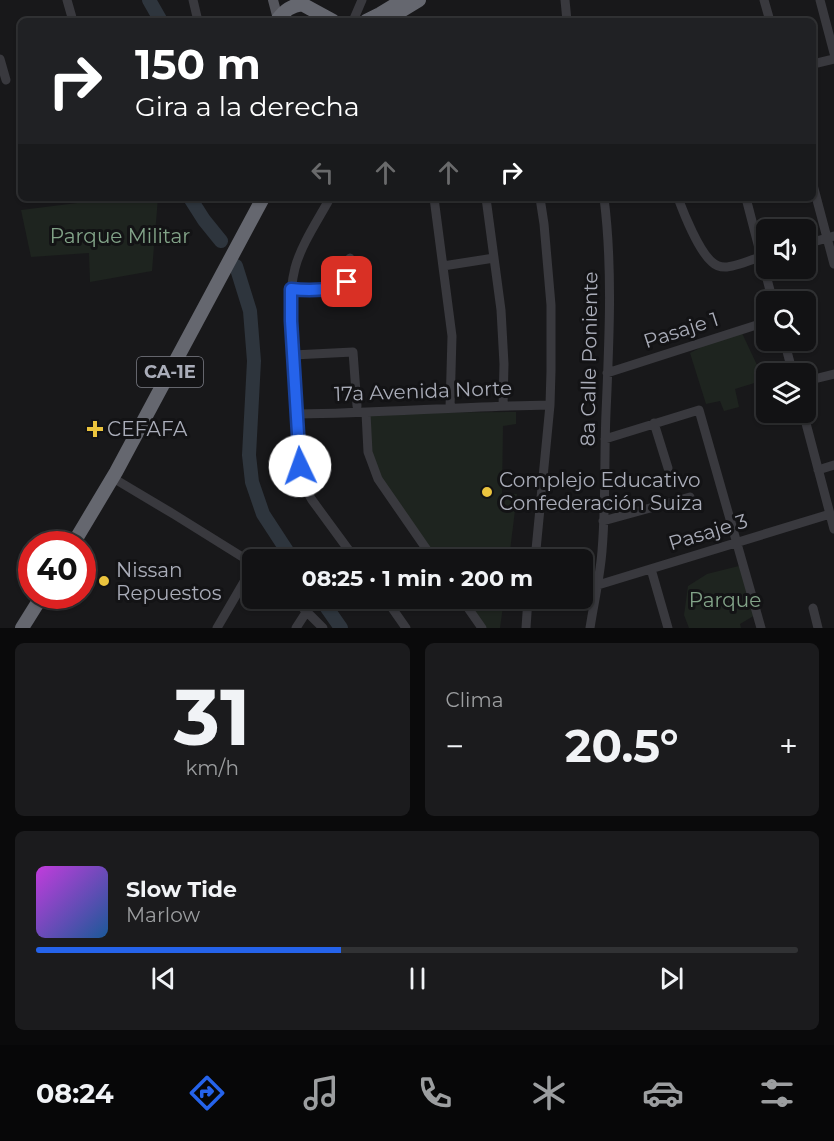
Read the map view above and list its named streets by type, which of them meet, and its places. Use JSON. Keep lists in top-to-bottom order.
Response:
{
  "streets": {
    "highway": ["CA-1E"],
    "street": [
      "Pasaje 1",
      "8a Calle Poniente",
      "17a Avenida Norte",
      "Pasaje 3"
    ]
  },
  "crossings": [
    ["Pasaje 1", "8a Calle Poniente"],
    ["8a Calle Poniente", "Pasaje 3"]
  ],
  "parks": ["Parque Militar", "Parque"],
  "places": {
    "health": ["CEFAFA"],
    "other": ["Complejo Educativo Confederación Suiza", "Nissan Repuestos"]
  },
  "page": {
    "turn": ["150 m", "Gira a la derecha"],
    "limit": "40",
    "trip": "08:25 · 1 min · 200 m",
    "tile": [
      ["31", "km/h"],
      "Clima"
    ],
    "heat": ["−", "20.5°", "+"],
    "song": ["Slow Tide", "Marlow"],
    "tabs": "08:24"
  }
}
